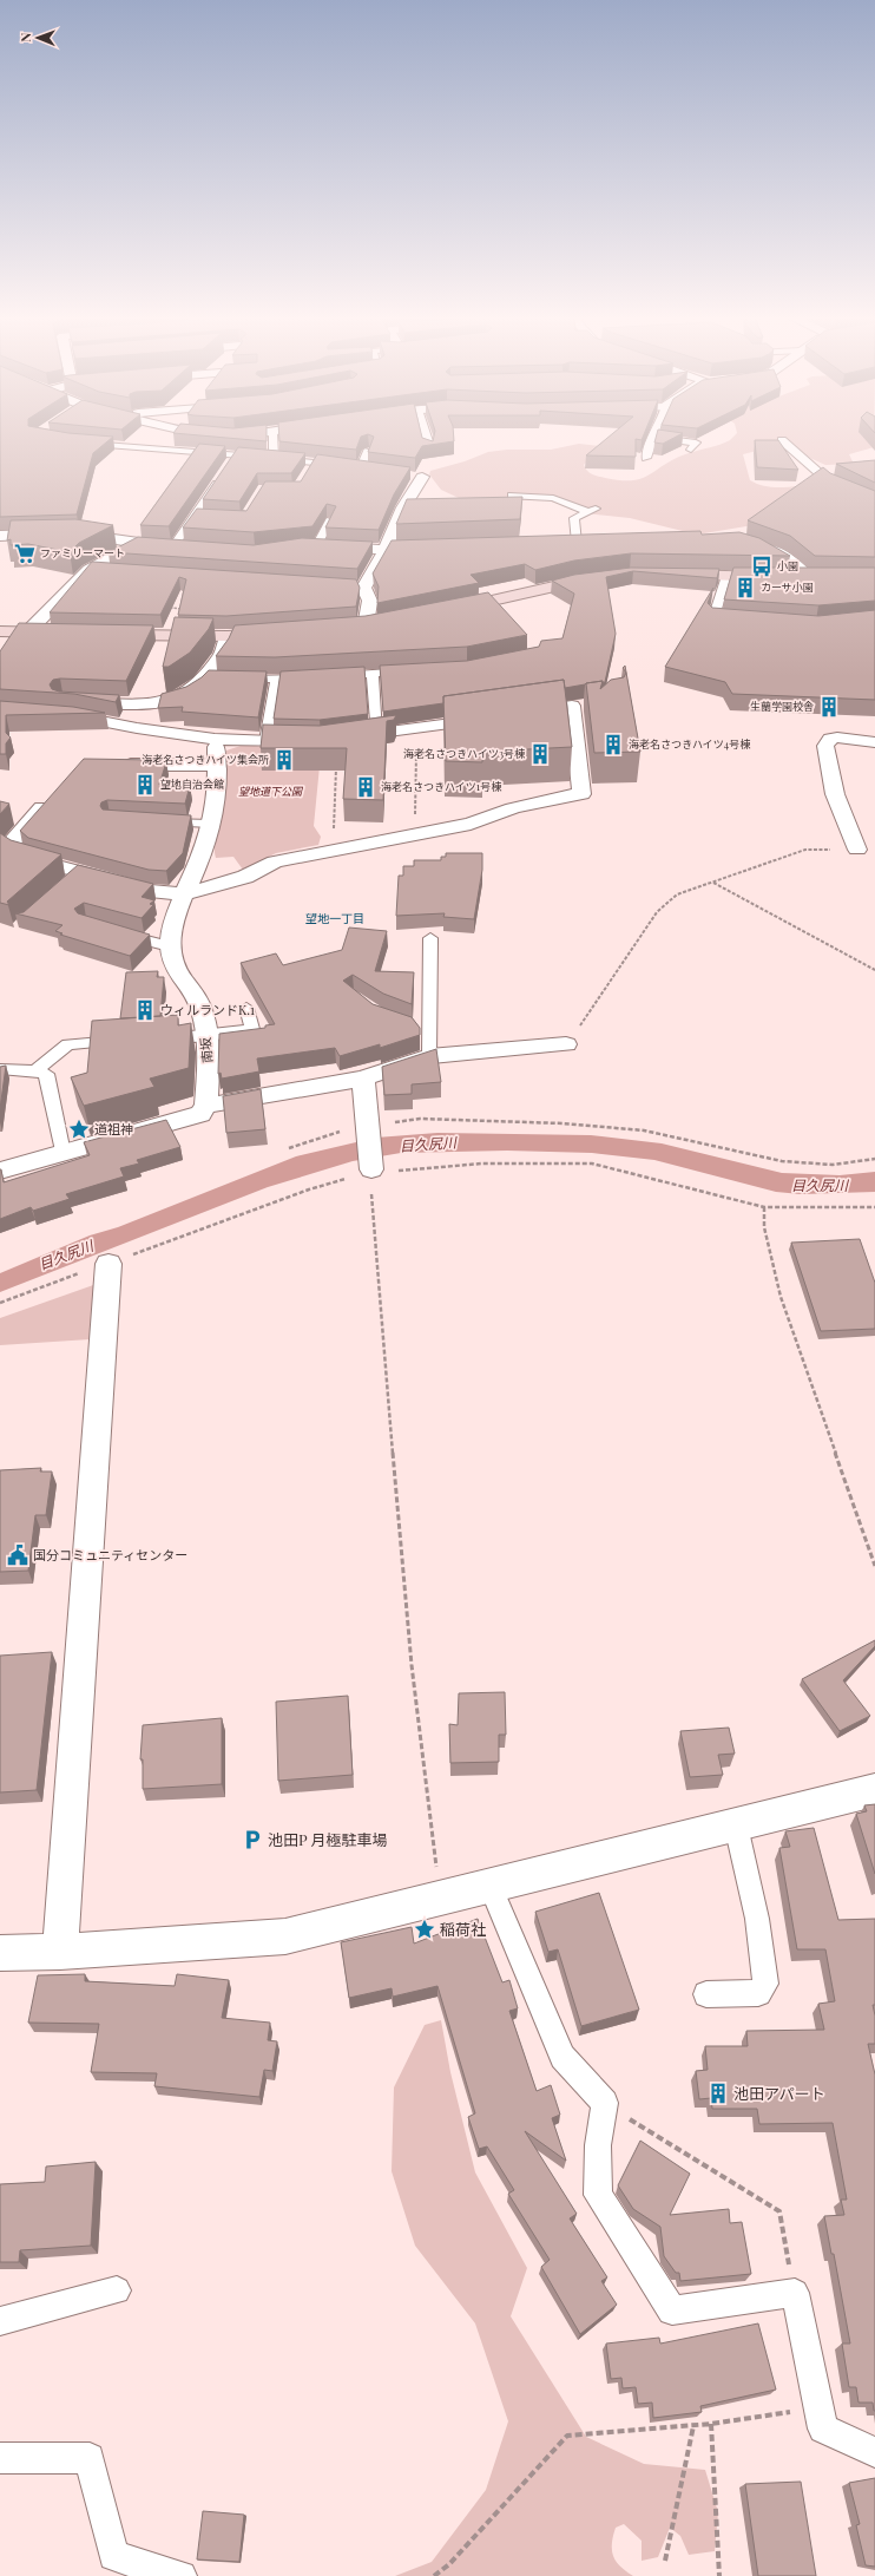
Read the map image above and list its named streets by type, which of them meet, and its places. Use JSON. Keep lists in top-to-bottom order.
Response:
{
  "streets": {
    "street": ["南坂"]
  },
  "districts": ["望地一丁目"],
  "water": ["目久尻川"],
  "parks": ["望地道下公園"],
  "places": {
    "supermarket": ["ファミリーマート"],
    "bus stop": ["小園"],
    "building": [
      "カーサ小園",
      "生蘭学園校舎",
      "海老名さつきハイツ4号棟",
      "海老名さつきハイツ3号棟",
      "海老名さつきハイツ集会所",
      "望地自治会館",
      "海老名さつきハイツ1号棟",
      "ウィルランドK.1",
      "池田アパート"
    ],
    "place": ["道祖神", "稲荷社"],
    "public building": ["国分コミュニティセンター"],
    "parking": ["池田P 月極駐車場"]
  },
  "north": "left"
}
